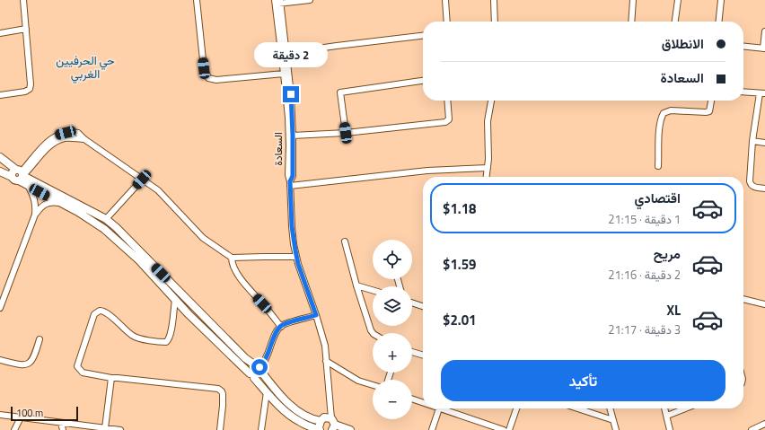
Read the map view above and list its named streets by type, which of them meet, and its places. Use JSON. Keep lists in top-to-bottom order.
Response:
{
  "streets": {
    "street": ["السعادة"]
  },
  "districts": ["حي الحرفيين الغربي"],
  "scale_bar": "100 m",
  "page": {
    "banner": ["الانطلاق", "السعادة"],
    "bubble": "2 دقيقة",
    "list": [
      {
        "name": "اقتصادي",
        "note": "1 دقيقة · 21:15",
        "value": "$1.18"
      },
      {
        "name": "مريح",
        "note": "2 دقيقة · 21:16",
        "value": "$1.59"
      },
      {
        "name": "XL",
        "note": "3 دقيقة · 21:17",
        "value": "$2.01"
      }
    ],
    "map_buttons": ["+", "−"],
    "buttons": "تأكيد",
    "scale": "100 m"
  }
}
